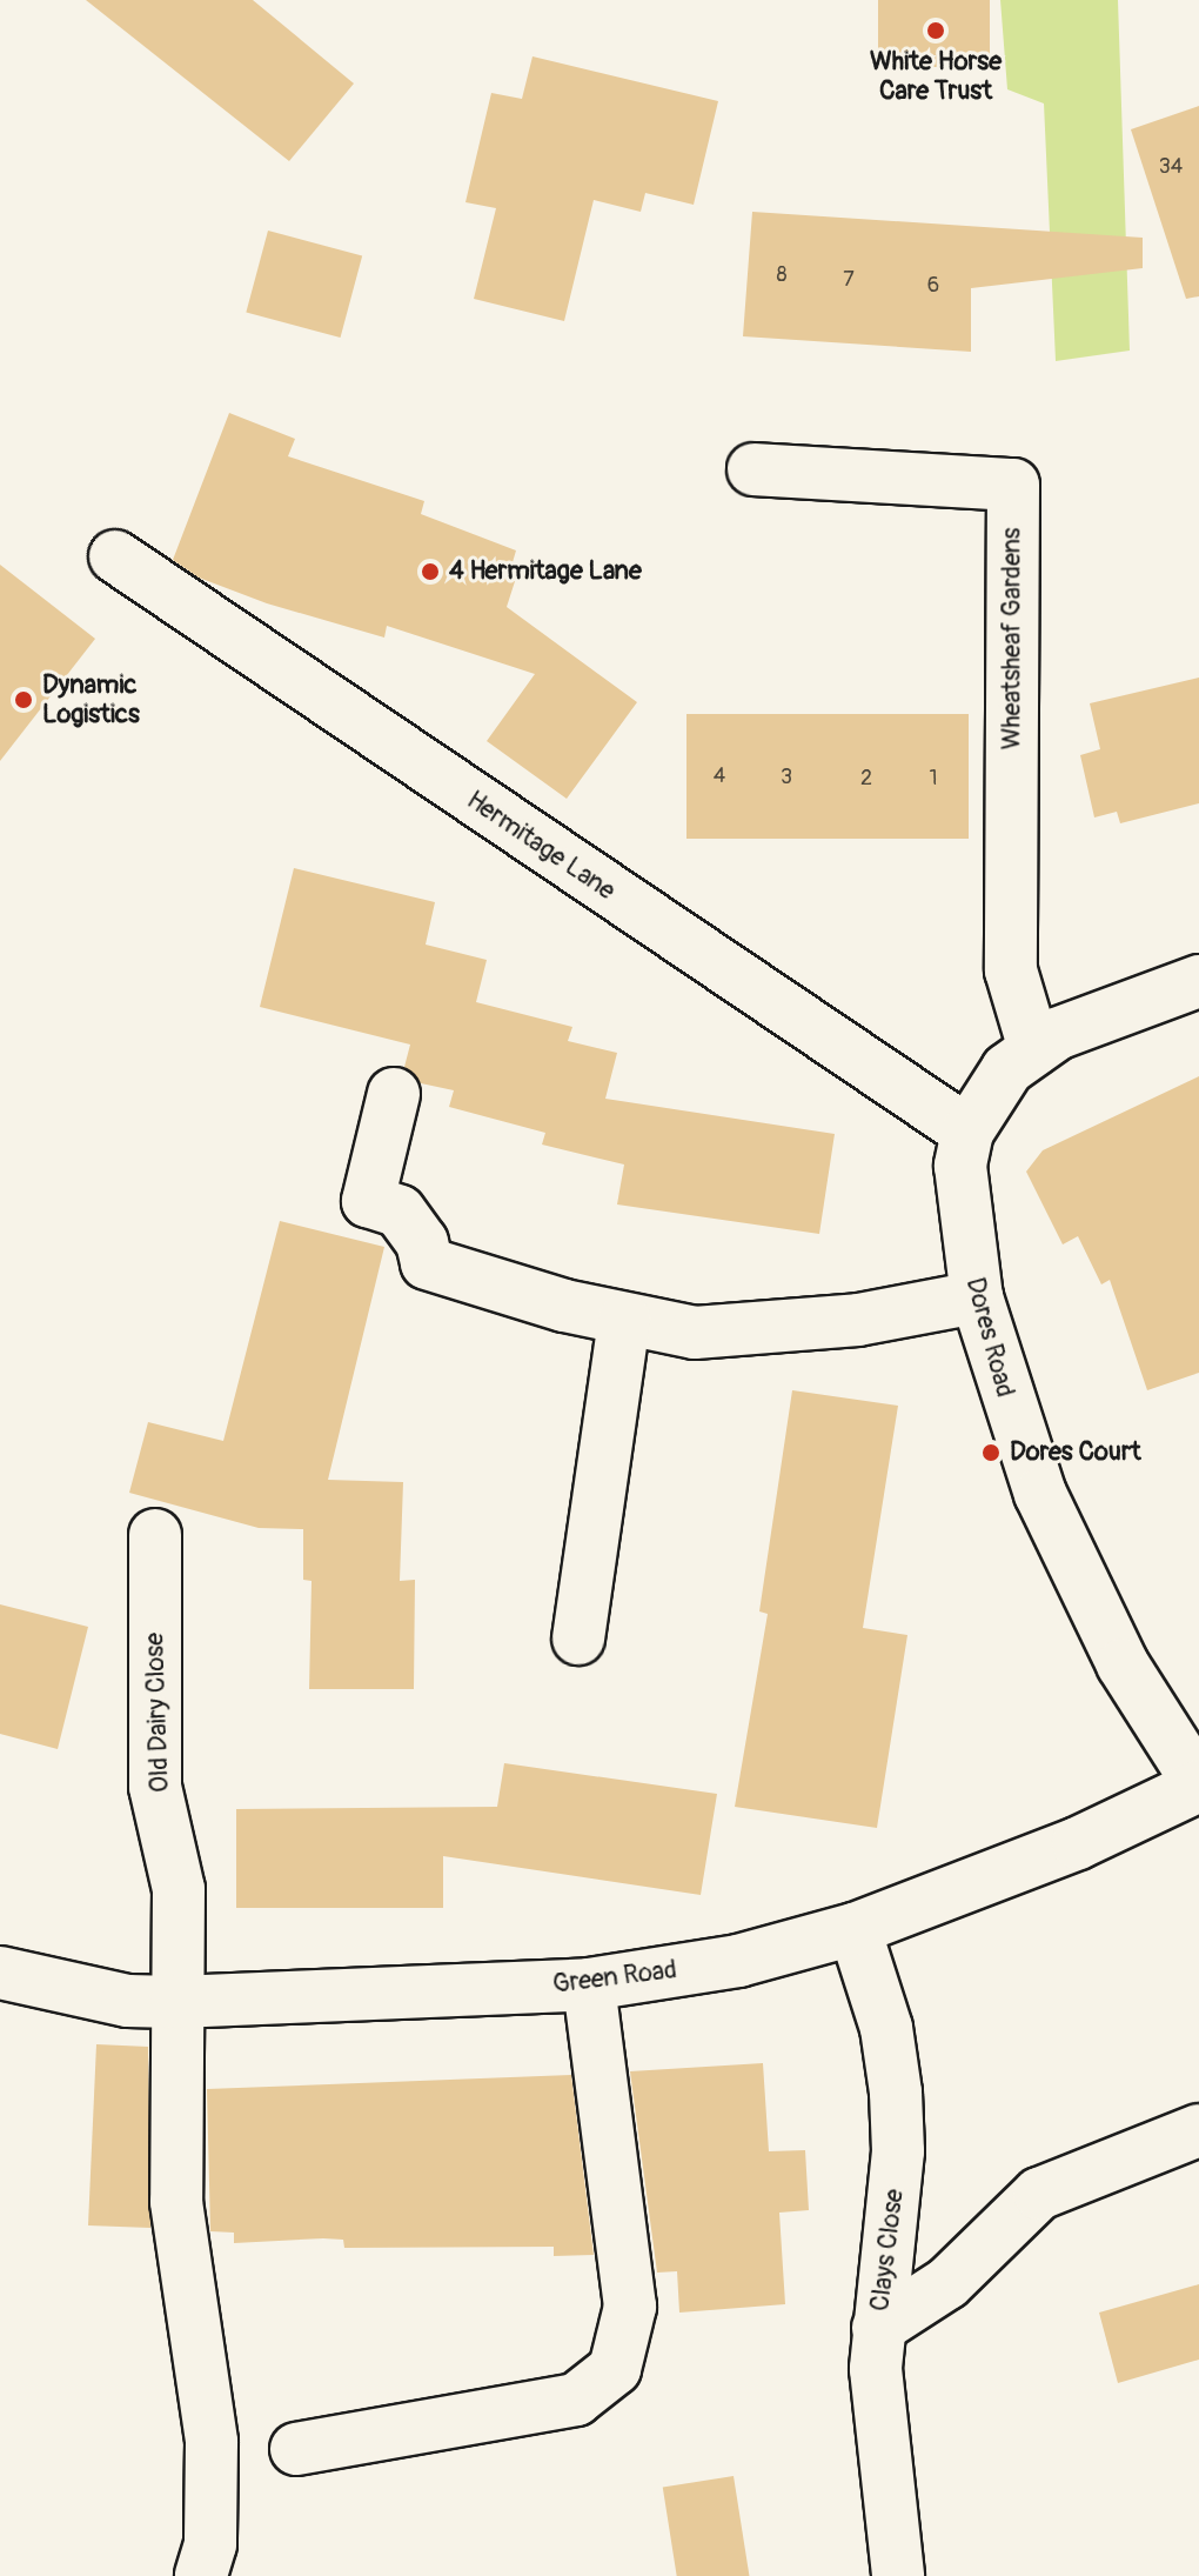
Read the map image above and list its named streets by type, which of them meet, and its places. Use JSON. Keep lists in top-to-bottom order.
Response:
{
  "streets": {
    "street": [
      "Wheatsheaf Gardens",
      "Hermitage Lane",
      "Dores Road",
      "Old Dairy Close",
      "Green Road",
      "Clays Close"
    ]
  },
  "crossings": [
    ["Wheatsheaf Gardens", "Dores Road"],
    ["Hermitage Lane", "Dores Road"],
    ["Dores Road", "Green Road"],
    ["Old Dairy Close", "Green Road"],
    ["Green Road", "Clays Close"]
  ],
  "places": [
    "White Horse Care Trust",
    "4 Hermitage Lane",
    "Dynamic Logistics",
    "Dores Court"
  ],
  "house_numbers": [
    "34",
    "8",
    "7",
    "6",
    "4",
    "3",
    "2",
    "1"
  ]
}
